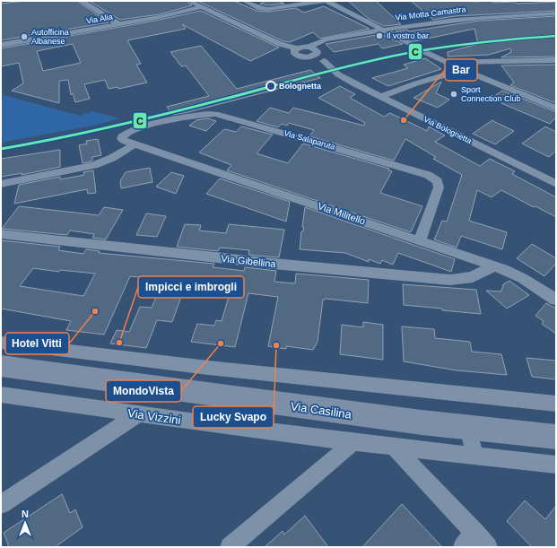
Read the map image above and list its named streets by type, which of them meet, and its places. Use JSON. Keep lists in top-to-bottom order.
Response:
{
  "streets": {
    "main road": ["Via Casilina"],
    "street": [
      "Via Motta Camastra",
      "Via Alia",
      "Via Bolognetta",
      "Via Salaparuta",
      "Via Militello",
      "Via Gibellina",
      "Via Vizzini"
    ]
  },
  "crossings": [
    ["Via Motta Camastra", "Via Bolognetta"],
    ["Via Salaparuta", "Via Militello"],
    ["Via Militello", "Via Gibellina"]
  ],
  "places": [
    "Il vostro bar",
    "Autofficina Albanese",
    "Bolognetta",
    "Sport Connection Club",
    "Bar",
    "Hotel Vitti",
    "Impicci e imbrogli",
    "MondoVista",
    "Lucky Svapo"
  ],
  "lines": ["transit line C"],
  "north": "top"
}
